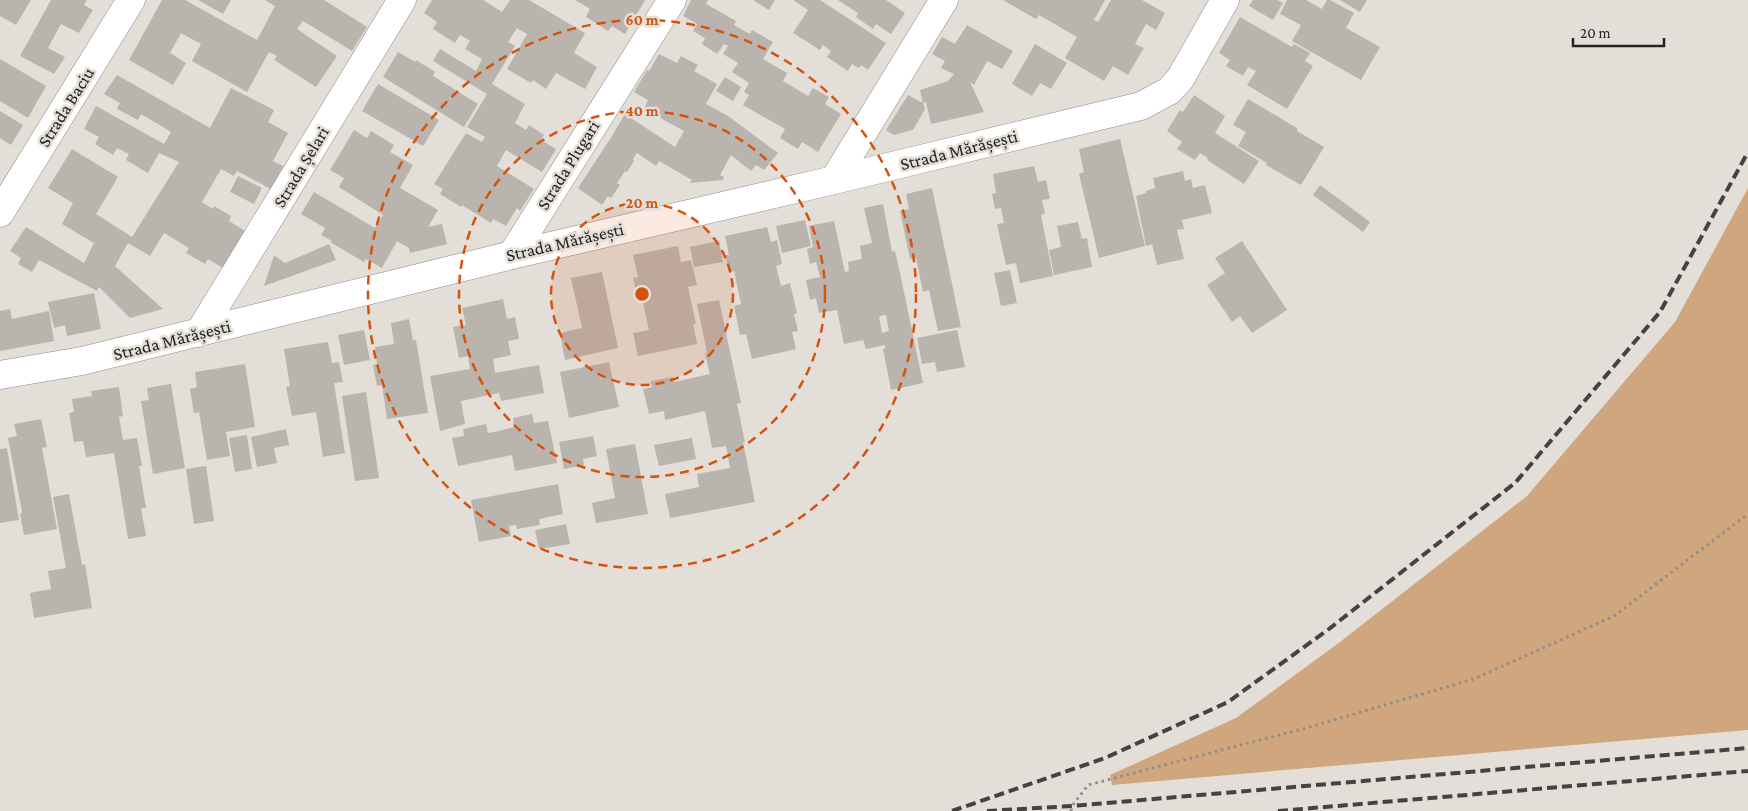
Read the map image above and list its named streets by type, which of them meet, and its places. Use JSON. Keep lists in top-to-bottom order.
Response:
{
  "streets": {
    "street": [
      "Strada Baciu",
      "Strada Mărășești",
      "Strada Plugari",
      "Strada Șelari"
    ]
  },
  "crossings": [
    ["Strada Mărășești", "Strada Plugari"],
    ["Strada Mărășești", "Strada Șelari"]
  ],
  "scale_bar": "20 m",
  "rings": ["60 m", "40 m", "20 m"]
}
